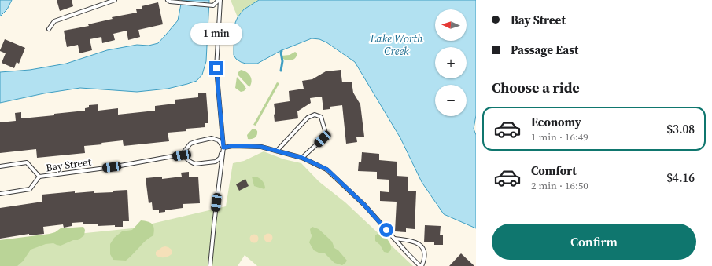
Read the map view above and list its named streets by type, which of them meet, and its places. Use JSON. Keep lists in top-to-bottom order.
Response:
{
  "streets": {
    "lane": ["Bay Street"]
  },
  "water": ["Lake Worth Creek"],
  "north": "left",
  "page": {
    "banner": ["Bay Street", "Passage East"],
    "map_buttons": ["+", "−"],
    "bubble": "1 min",
    "heading": "Choose a ride",
    "list": [
      {
        "name": "Economy",
        "note": "1 min · 16:49",
        "value": "$3.08"
      },
      {
        "name": "Comfort",
        "note": "2 min · 16:50",
        "value": "$4.16"
      }
    ],
    "buttons": "Confirm"
  }
}
